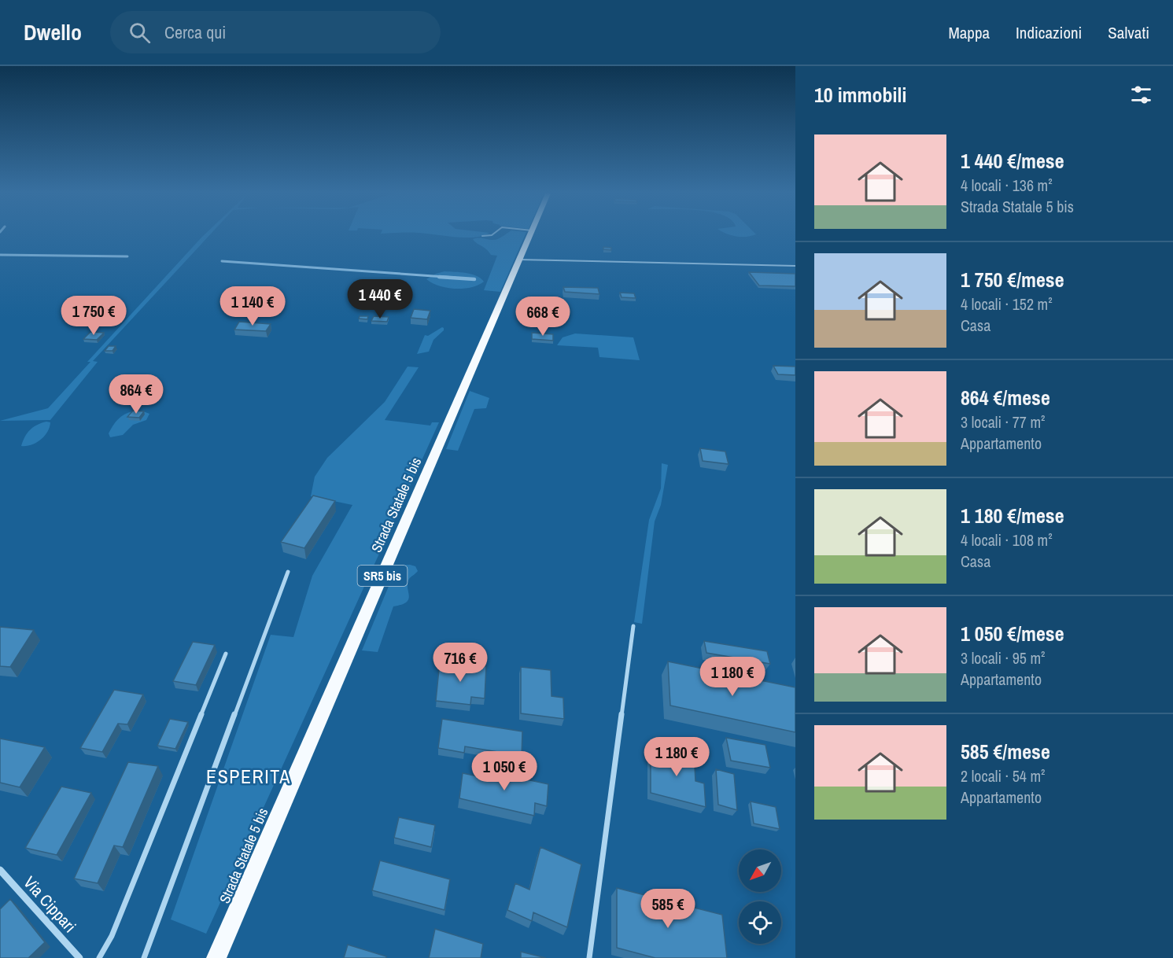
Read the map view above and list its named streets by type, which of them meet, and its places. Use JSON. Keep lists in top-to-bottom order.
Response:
{
  "streets": {
    "main road": ["Strada Statale 5 bis", "SR5 bis"],
    "street": ["Via Cippari"]
  },
  "districts": ["ESPERITA"],
  "north": "bottom left",
  "page": {
    "header": "Dwello",
    "search": "Cerca qui",
    "nav": ["Mappa", "Indicazioni", "Salvati"],
    "heading": "10 immobili",
    "list": [
      {
        "name": "1 440 €/mese",
        "note": "4 locali · 136 m² · Strada Statale 5 bis"
      },
      {
        "name": "1 750 €/mese",
        "note": "4 locali · 152 m² · Casa"
      },
      {
        "name": "864 €/mese",
        "note": "3 locali · 77 m² · Appartamento"
      },
      {
        "name": "1 180 €/mese",
        "note": "4 locali · 108 m² · Casa"
      },
      {
        "name": "1 050 €/mese",
        "note": "3 locali · 95 m² · Appartamento"
      },
      {
        "name": "585 €/mese",
        "note": "2 locali · 54 m² · Appartamento"
      }
    ],
    "price": [
      "1 440 €",
      "1 140 €",
      "1 750 €",
      "668 €",
      "864 €",
      "716 €",
      "1 180 €",
      "1 180 €",
      "1 050 €",
      "585 €"
    ]
  }
}
